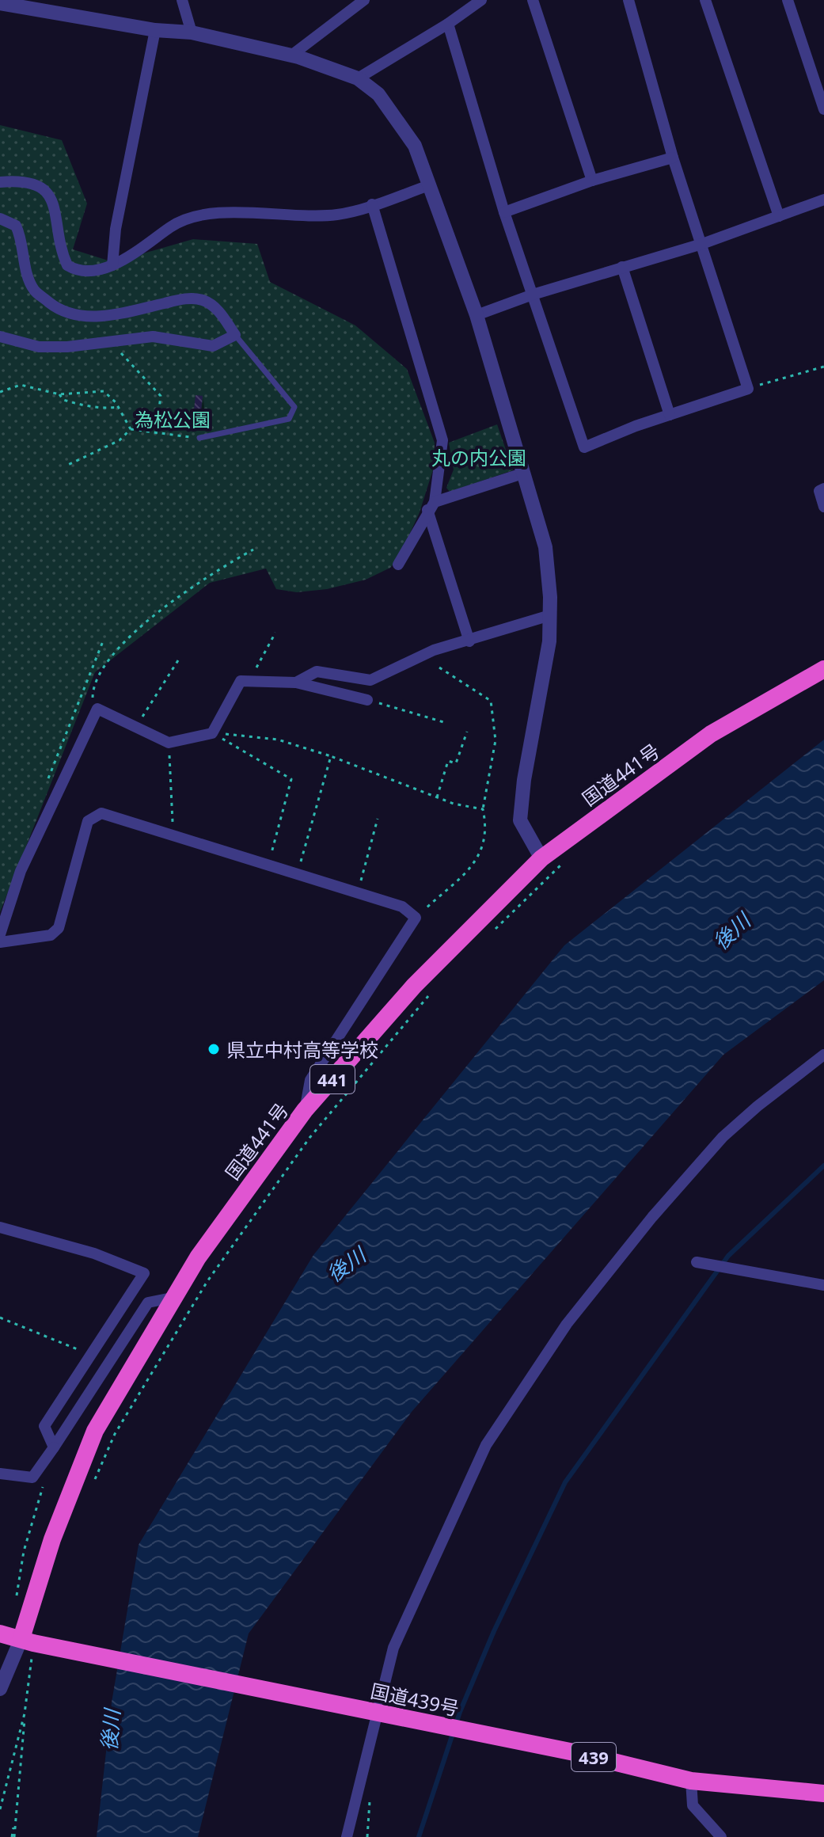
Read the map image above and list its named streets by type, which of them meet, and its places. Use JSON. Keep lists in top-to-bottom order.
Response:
{
  "streets": {
    "highway": [
      "国道441号",
      "441",
      "国道439号",
      "439"
    ]
  },
  "crossings": [
    ["国道441号", "国道439号"]
  ],
  "water": ["後川"],
  "parks": ["為松公園", "丸の内公園"],
  "places": ["県立中村高等学校"]
}
